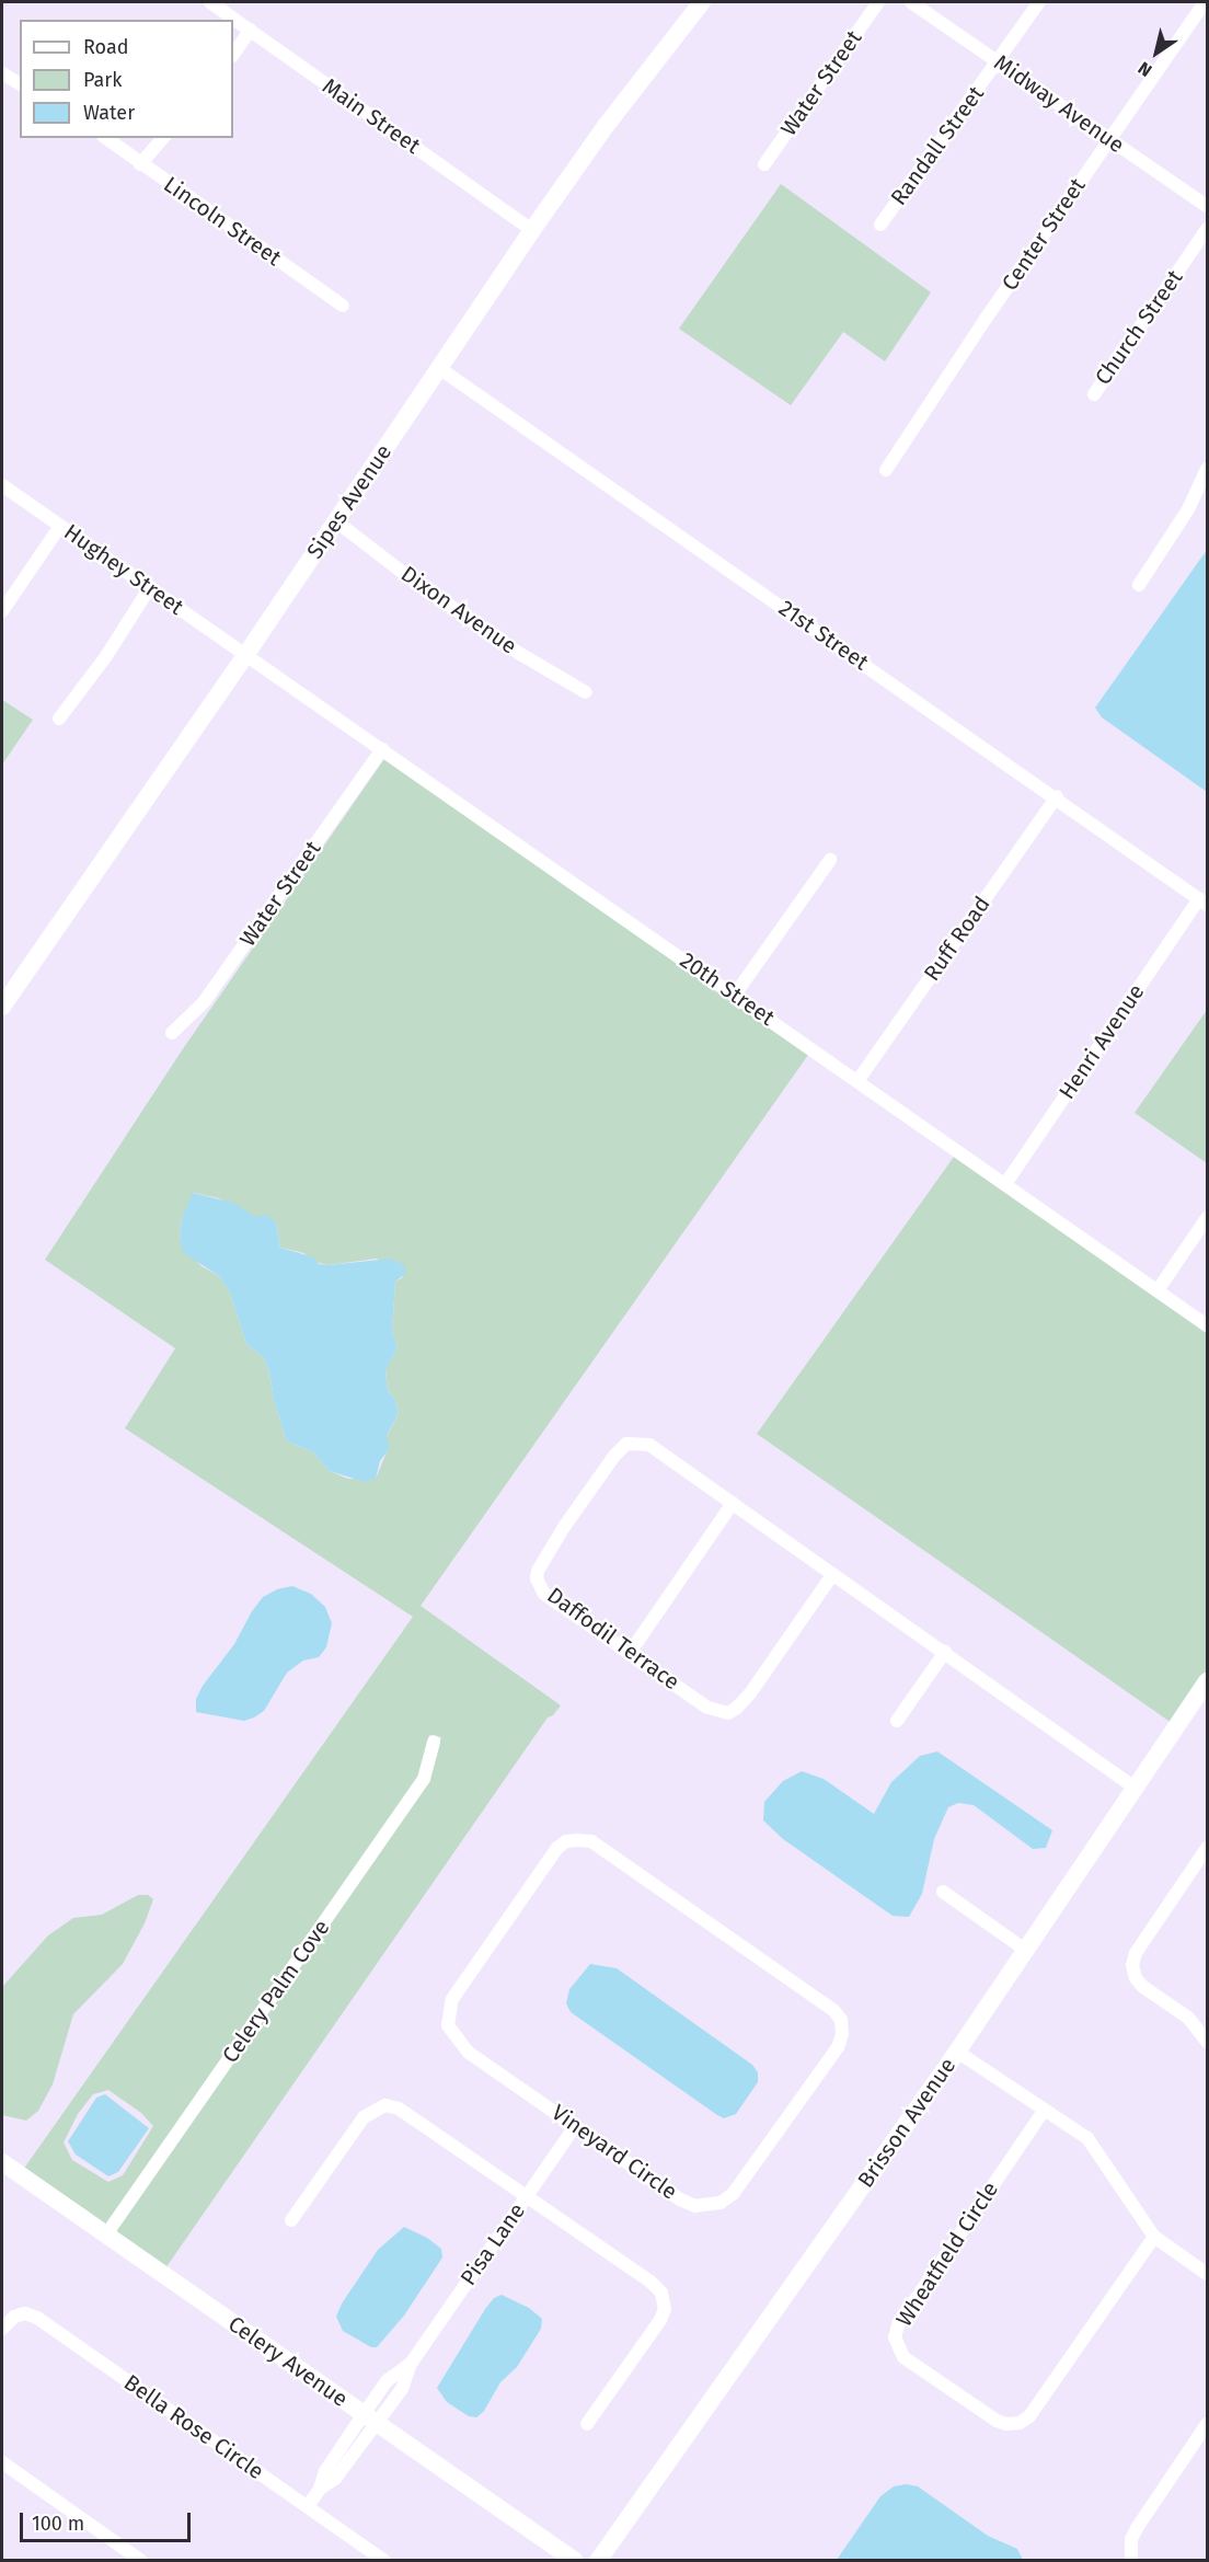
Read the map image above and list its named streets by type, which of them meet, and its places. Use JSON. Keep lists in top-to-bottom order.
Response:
{
  "streets": {
    "street": [
      "Water Street",
      "Midway Avenue",
      "Main Street",
      "Randall Street",
      "Lincoln Street",
      "Center Street",
      "Church Street",
      "Sipes Avenue",
      "Hughey Street",
      "Dixon Avenue",
      "21st Street",
      "Ruff Road",
      "20th Street",
      "Henri Avenue",
      "Daffodil Terrace",
      "Celery Palm Cove",
      "Brisson Avenue",
      "Vineyard Circle",
      "Pisa Lane",
      "Wheatfield Circle",
      "Celery Avenue",
      "Bella Rose Circle"
    ]
  },
  "crossings": [
    ["Water Street", "20th Street"],
    ["Midway Avenue", "Randall Street"],
    ["Midway Avenue", "Center Street"],
    ["Main Street", "Sipes Avenue"],
    ["Sipes Avenue", "Hughey Street"],
    ["Sipes Avenue", "Dixon Avenue"],
    ["Sipes Avenue", "21st Street"],
    ["Sipes Avenue", "20th Street"],
    ["Hughey Street", "20th Street"],
    ["21st Street", "Ruff Road"],
    ["21st Street", "Henri Avenue"],
    ["Ruff Road", "20th Street"],
    ["20th Street", "Henri Avenue"],
    ["Daffodil Terrace", "Brisson Avenue"],
    ["Celery Palm Cove", "Celery Avenue"],
    ["Vineyard Circle", "Pisa Lane"],
    ["Pisa Lane", "Celery Avenue"],
    ["Pisa Lane", "Bella Rose Circle"]
  ],
  "legend": ["Road", "Park", "Water"],
  "scale_bar": "100 m",
  "north": "bottom left"
}
